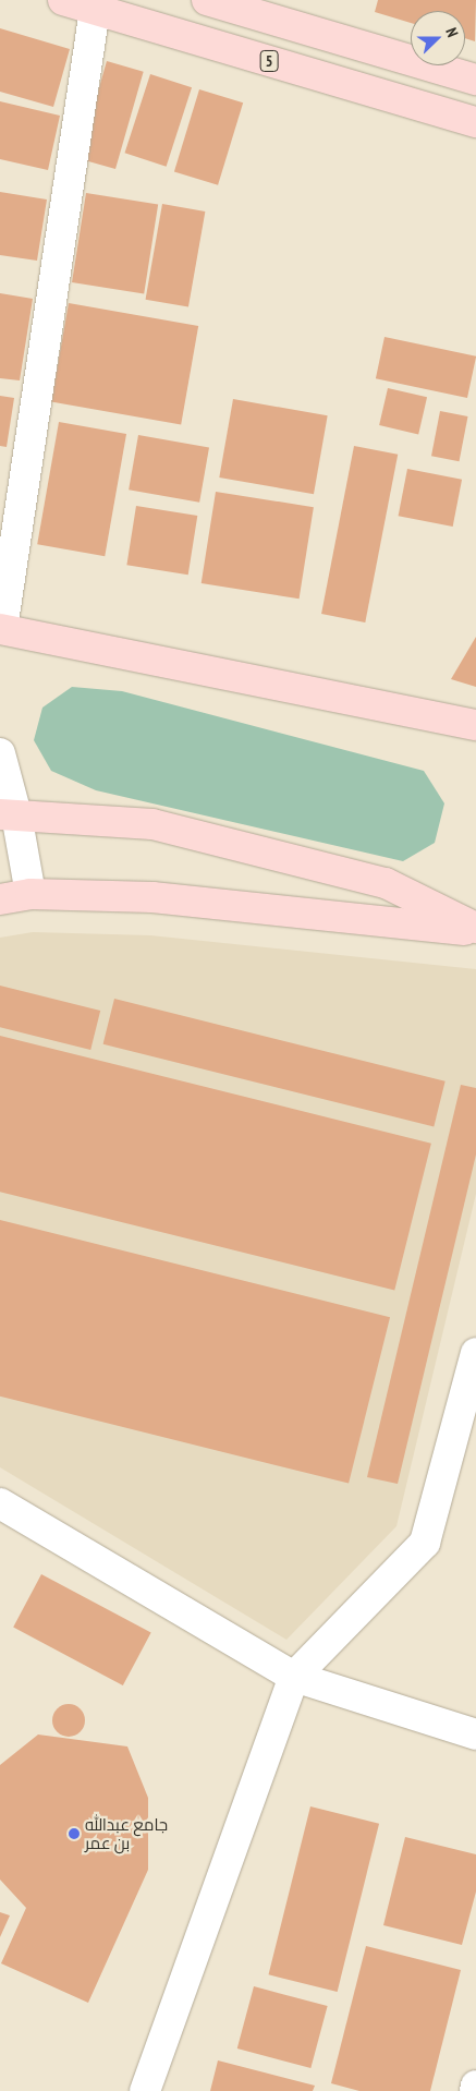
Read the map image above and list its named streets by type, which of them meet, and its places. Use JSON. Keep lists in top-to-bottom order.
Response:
{
  "streets": {
    "main road": ["5"]
  },
  "places": ["جامع عبدالله بن عمر"],
  "north": "right"
}
